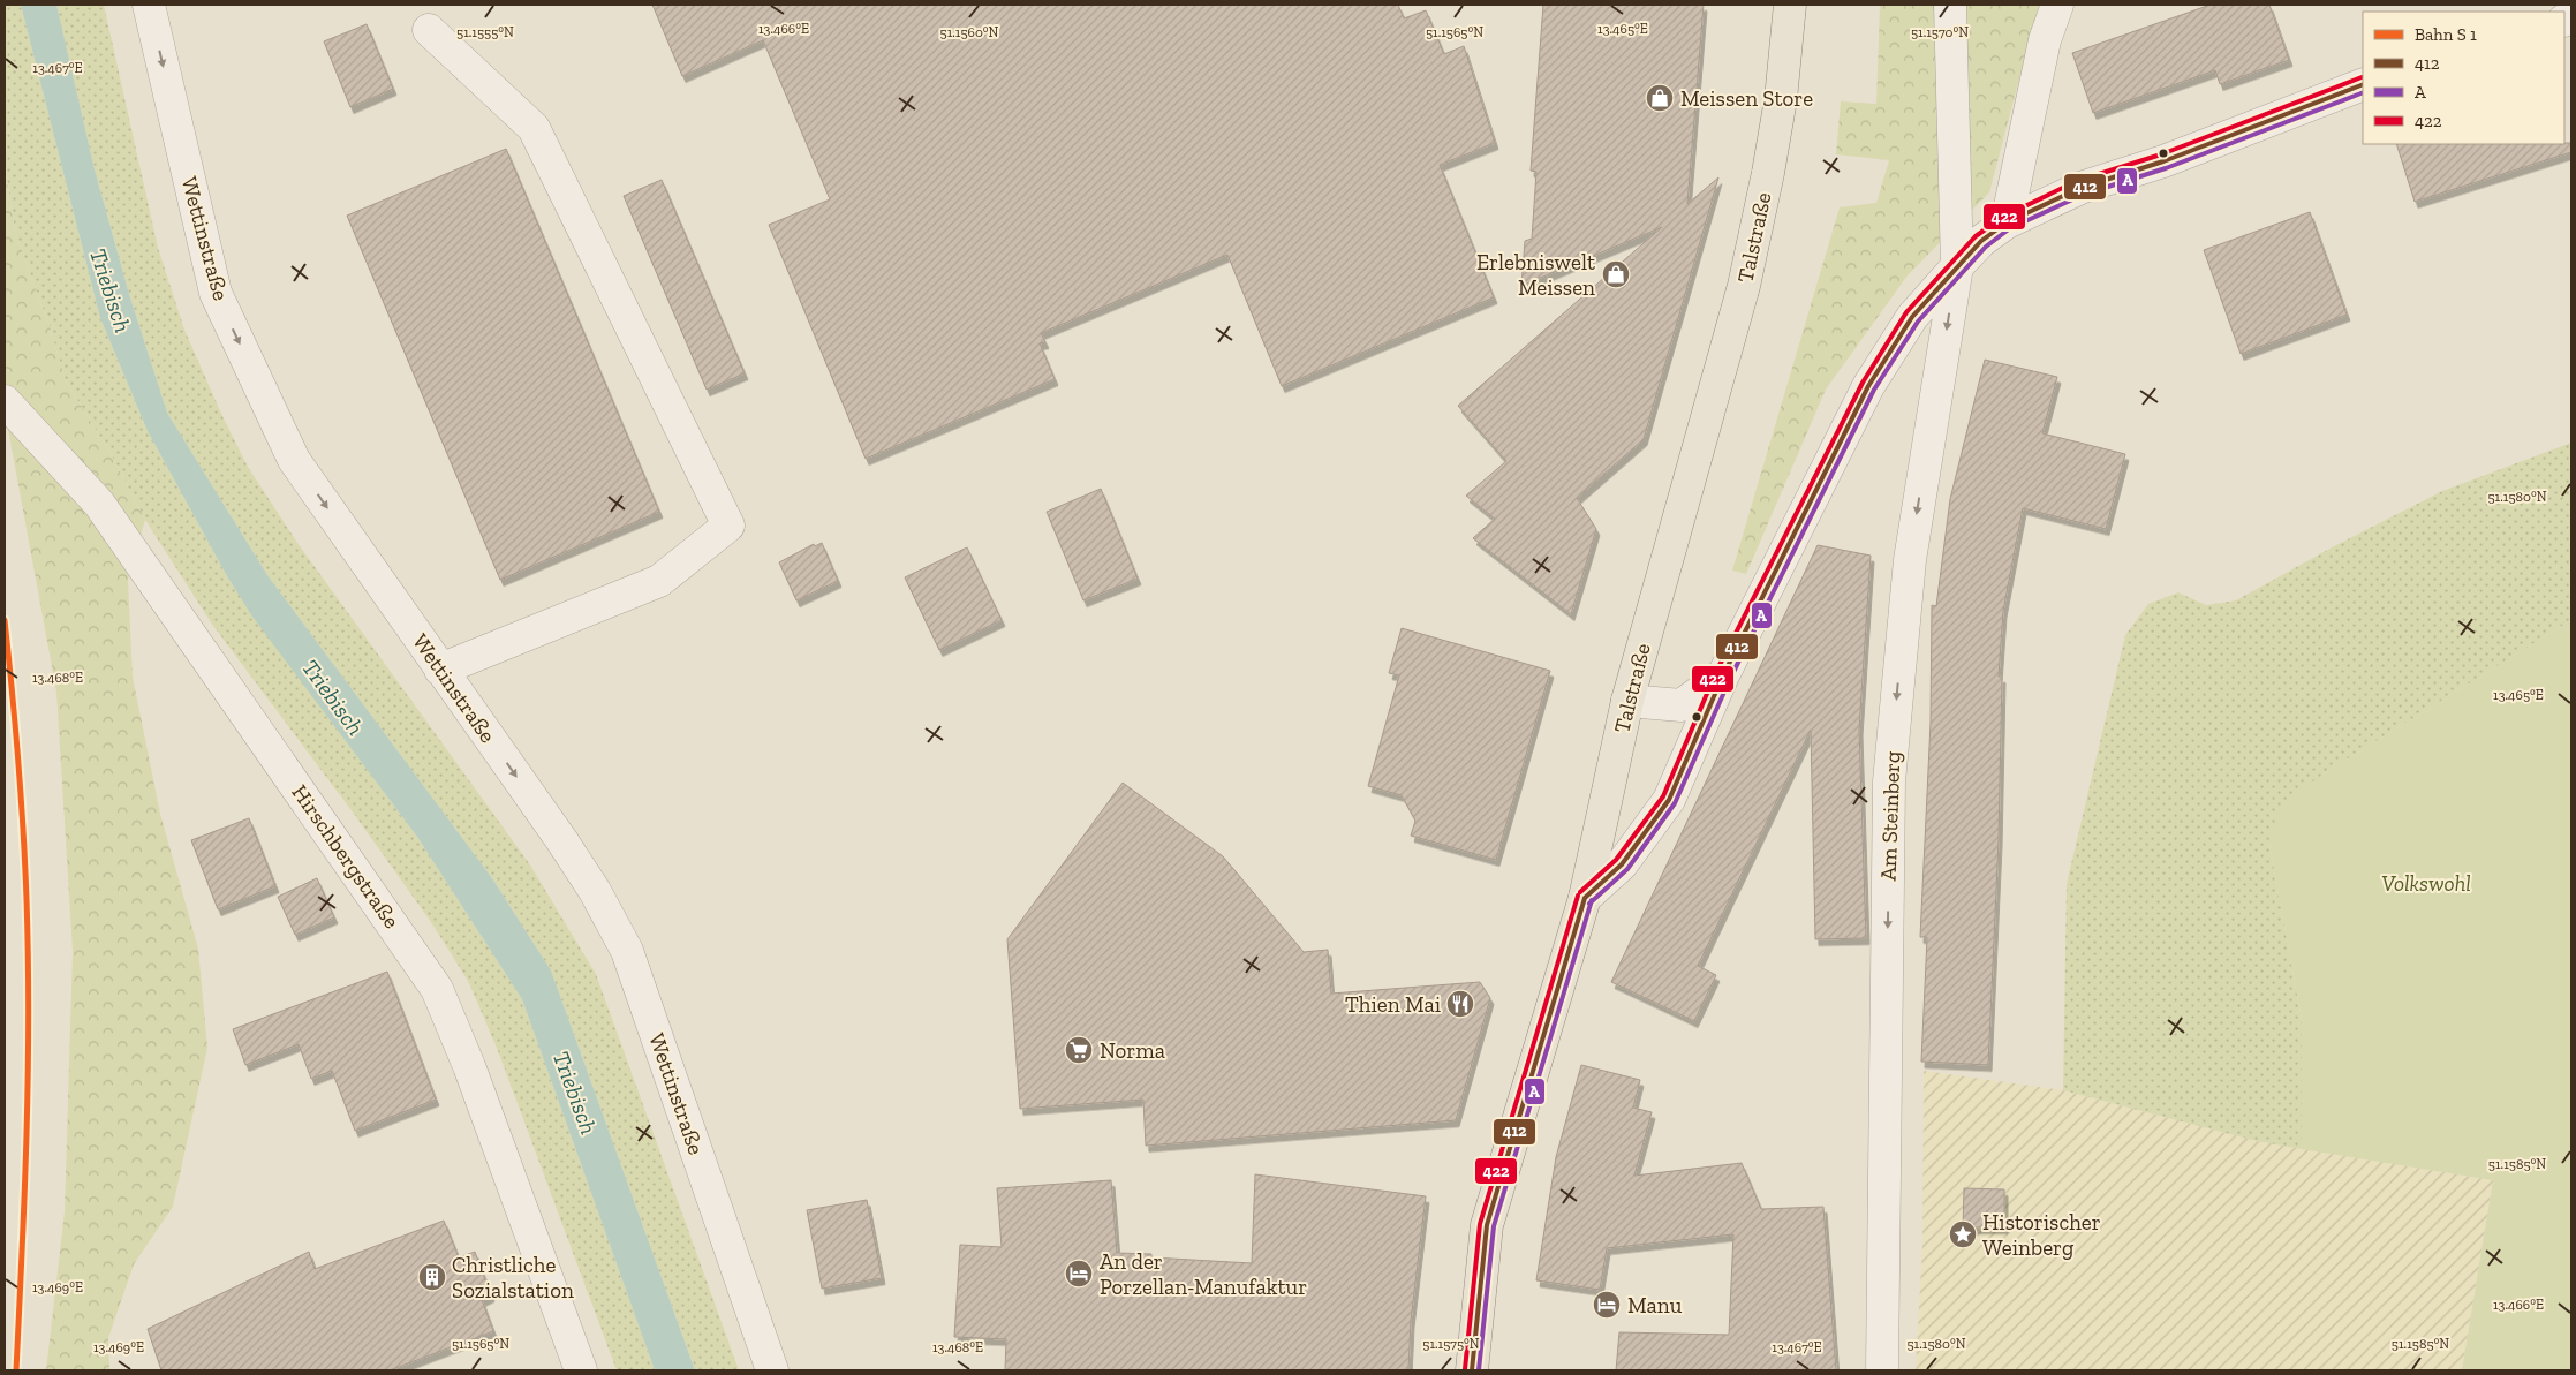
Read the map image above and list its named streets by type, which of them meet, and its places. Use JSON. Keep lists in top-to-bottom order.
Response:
{
  "streets": {
    "main road": ["Talstraße"],
    "street": ["Wettinstraße", "Am Steinberg", "Hirschbergstraße"]
  },
  "one_way": ["Wettinstraße", "Am Steinberg"],
  "water": ["Triebisch"],
  "parks": ["Volkswohl"],
  "places": {
    "shop": ["Meissen Store", "Erlebniswelt Meissen"],
    "restaurant": ["Thien Mai"],
    "supermarket": ["Norma"],
    "place": ["Historischer Weinberg"],
    "hotel": ["An der Porzellan-Manufaktur", "Manu"],
    "building": ["Christliche Sozialstation"]
  },
  "lines": ["transit line 422", "transit line 412", "transit line A"],
  "legend": [
    "Bahn S 1",
    "412",
    "A",
    "422"
  ],
  "coordinates": [
    "13.465°E",
    "13.466°E",
    "51.1555°N",
    "51.1560°N",
    "51.1565°N",
    "51.1570°N",
    "13.467°E",
    "51.1580°N",
    "13.468°E",
    "51.1585°N",
    "13.469°E",
    "51.1575°N"
  ]
}
